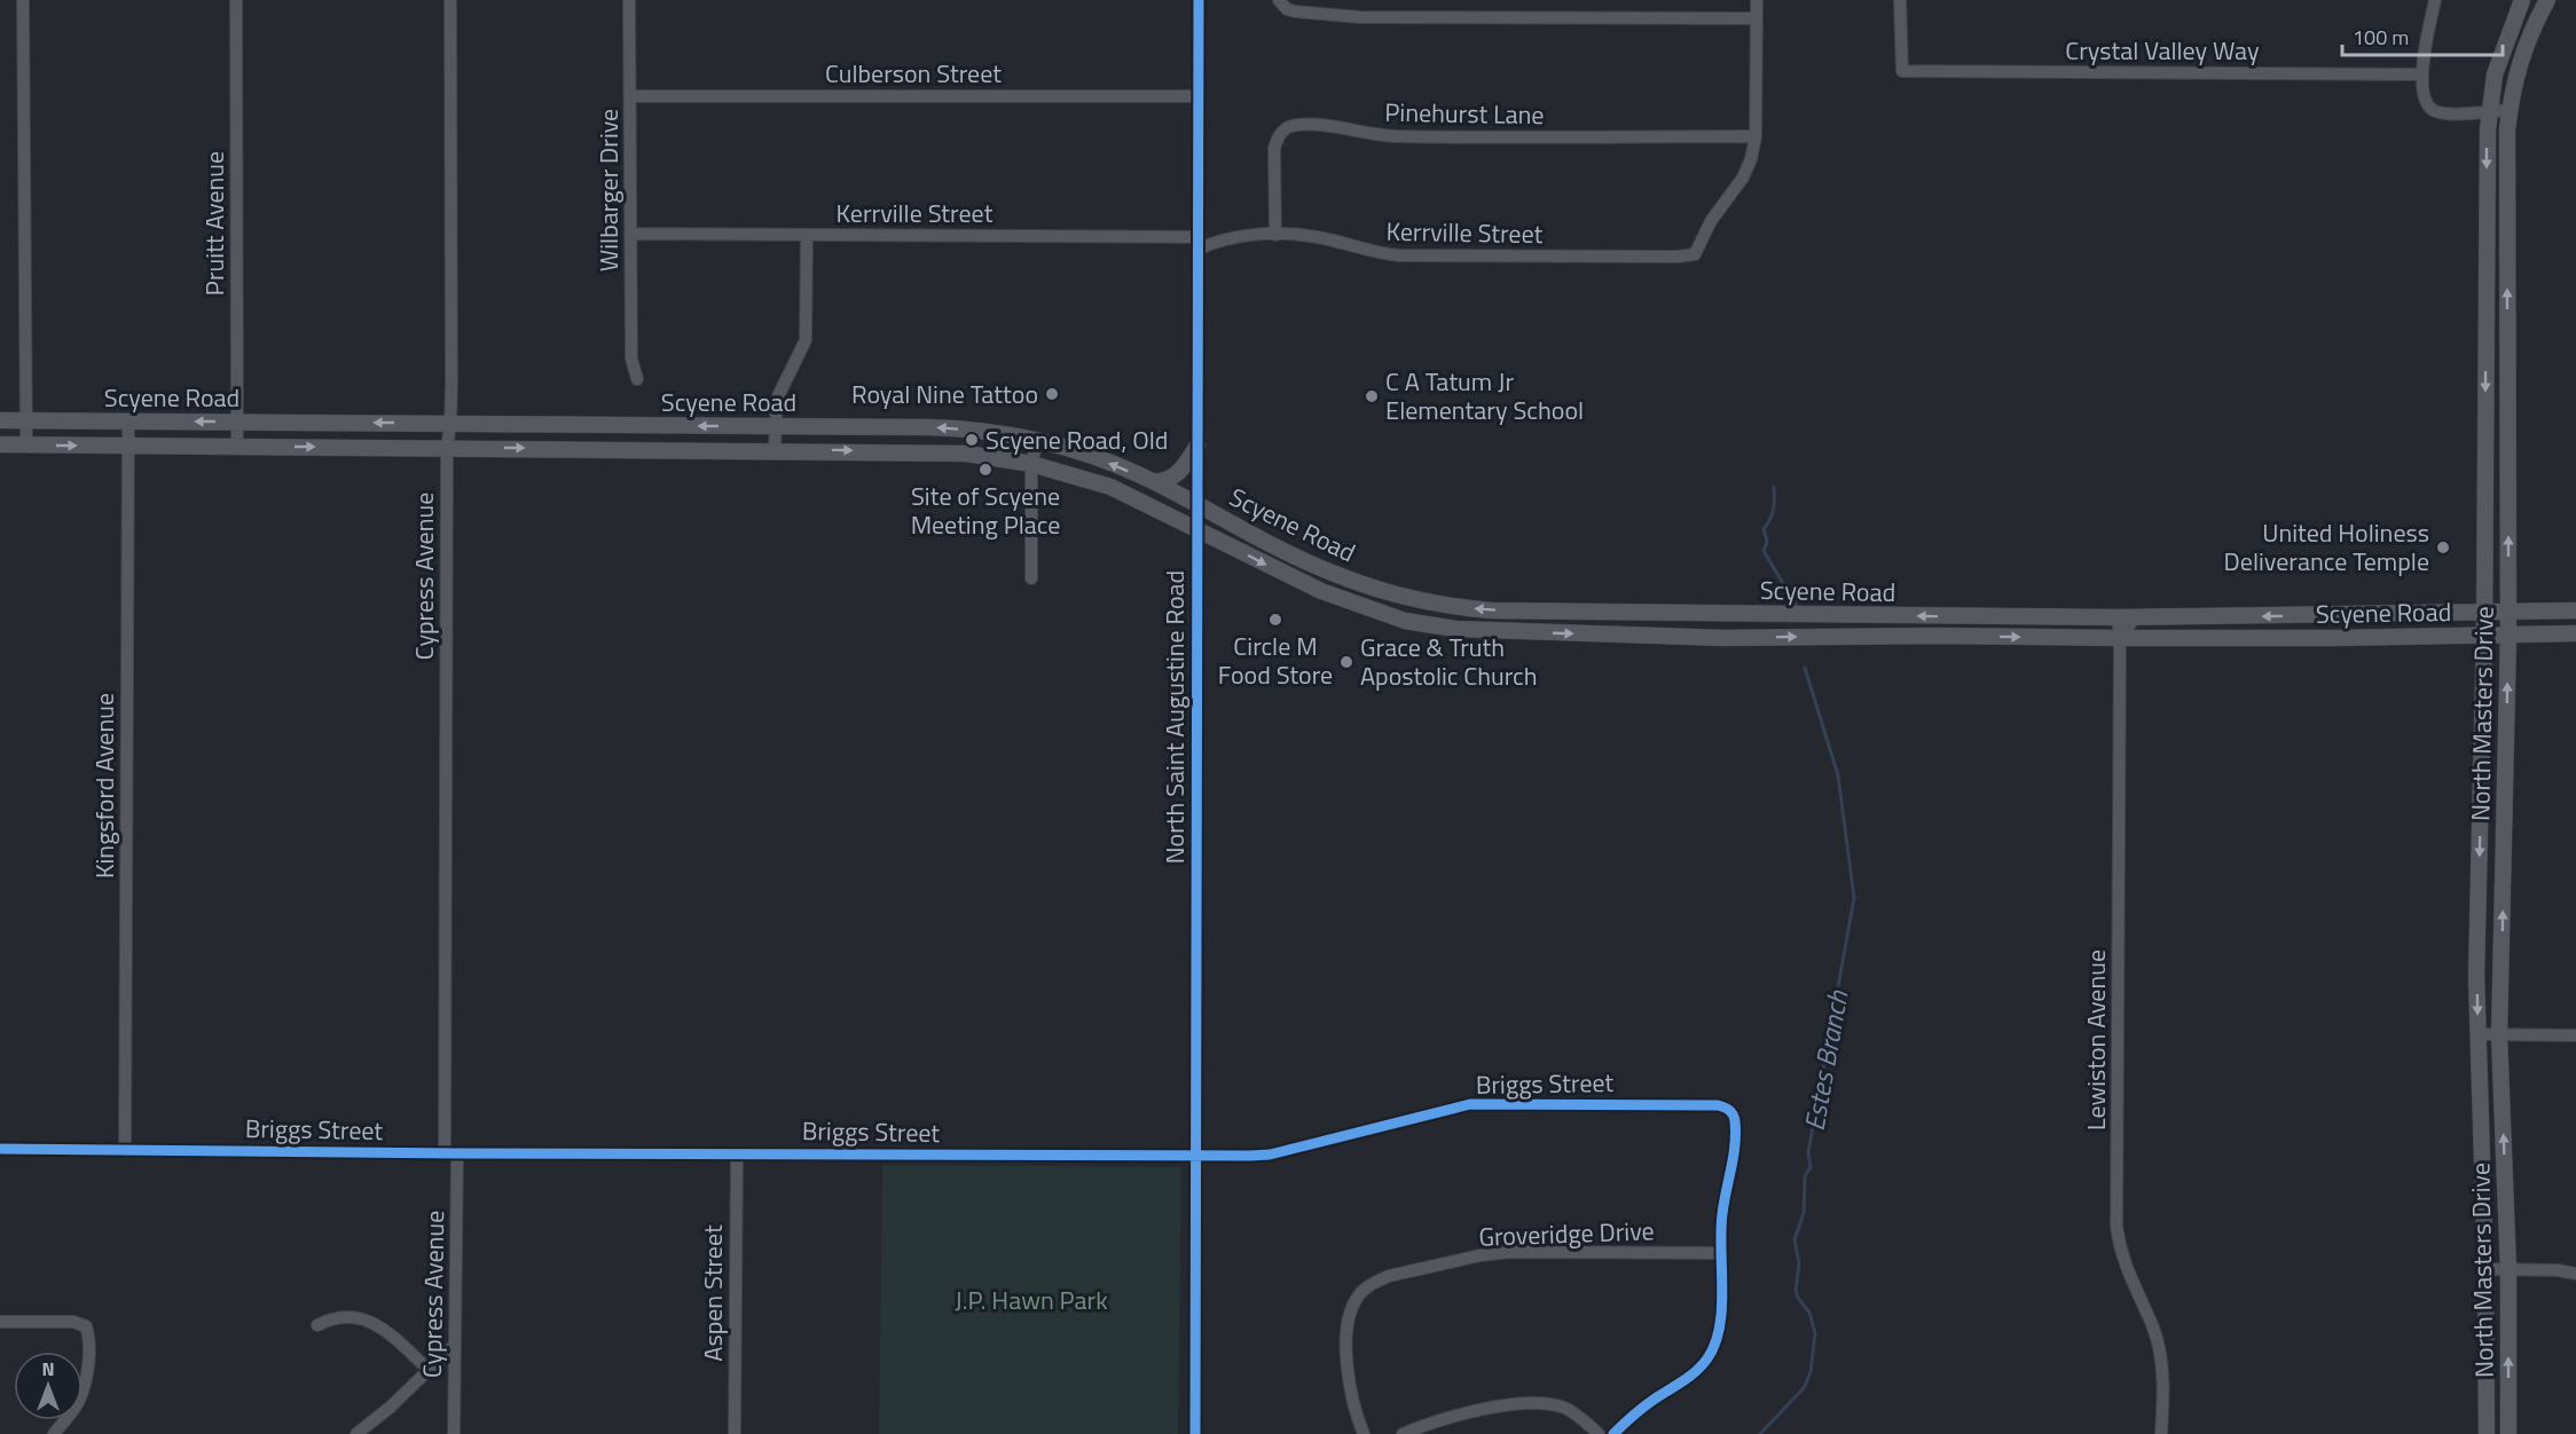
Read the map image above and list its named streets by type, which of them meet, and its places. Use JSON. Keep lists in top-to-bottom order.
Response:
{
  "streets": {
    "main road": ["Scyene Road", "North Masters Drive"],
    "street": [
      "Crystal Valley Way",
      "Culberson Street",
      "Pinehurst Lane",
      "Wilbarger Drive",
      "Kerrville Street",
      "Pruitt Avenue",
      "Cypress Avenue",
      "North Saint Augustine Road",
      "Kingsford Avenue",
      "Lewiston Avenue",
      "Briggs Street",
      "Groveridge Drive",
      "Aspen Street"
    ]
  },
  "crossings": [
    ["Culberson Street", "Wilbarger Drive"],
    ["Culberson Street", "North Saint Augustine Road"],
    ["Pinehurst Lane", "Kerrville Street"],
    ["Wilbarger Drive", "Kerrville Street"],
    ["Kerrville Street", "North Saint Augustine Road"],
    ["Pruitt Avenue", "Scyene Road"],
    ["Scyene Road", "Cypress Avenue"],
    ["Scyene Road", "North Masters Drive"],
    ["Scyene Road", "North Saint Augustine Road"],
    ["Scyene Road", "Kingsford Avenue"],
    ["Scyene Road", "Lewiston Avenue"],
    ["Cypress Avenue", "Briggs Street"],
    ["North Saint Augustine Road", "Briggs Street"],
    ["Kingsford Avenue", "Briggs Street"],
    ["Briggs Street", "Groveridge Drive"],
    ["Briggs Street", "Aspen Street"]
  ],
  "water": ["Estes Branch"],
  "parks": ["J.P. Hawn Park"],
  "places": [
    "Royal Nine Tattoo",
    "C A Tatum Jr Elementary School",
    "Scyene Road, Old",
    "Site of Scyene Meeting Place",
    "United Holiness Deliverance Temple",
    "Circle M Food Store",
    "Grace & Truth Apostolic Church"
  ],
  "scale_bar": "100 m",
  "north": "top"
}
